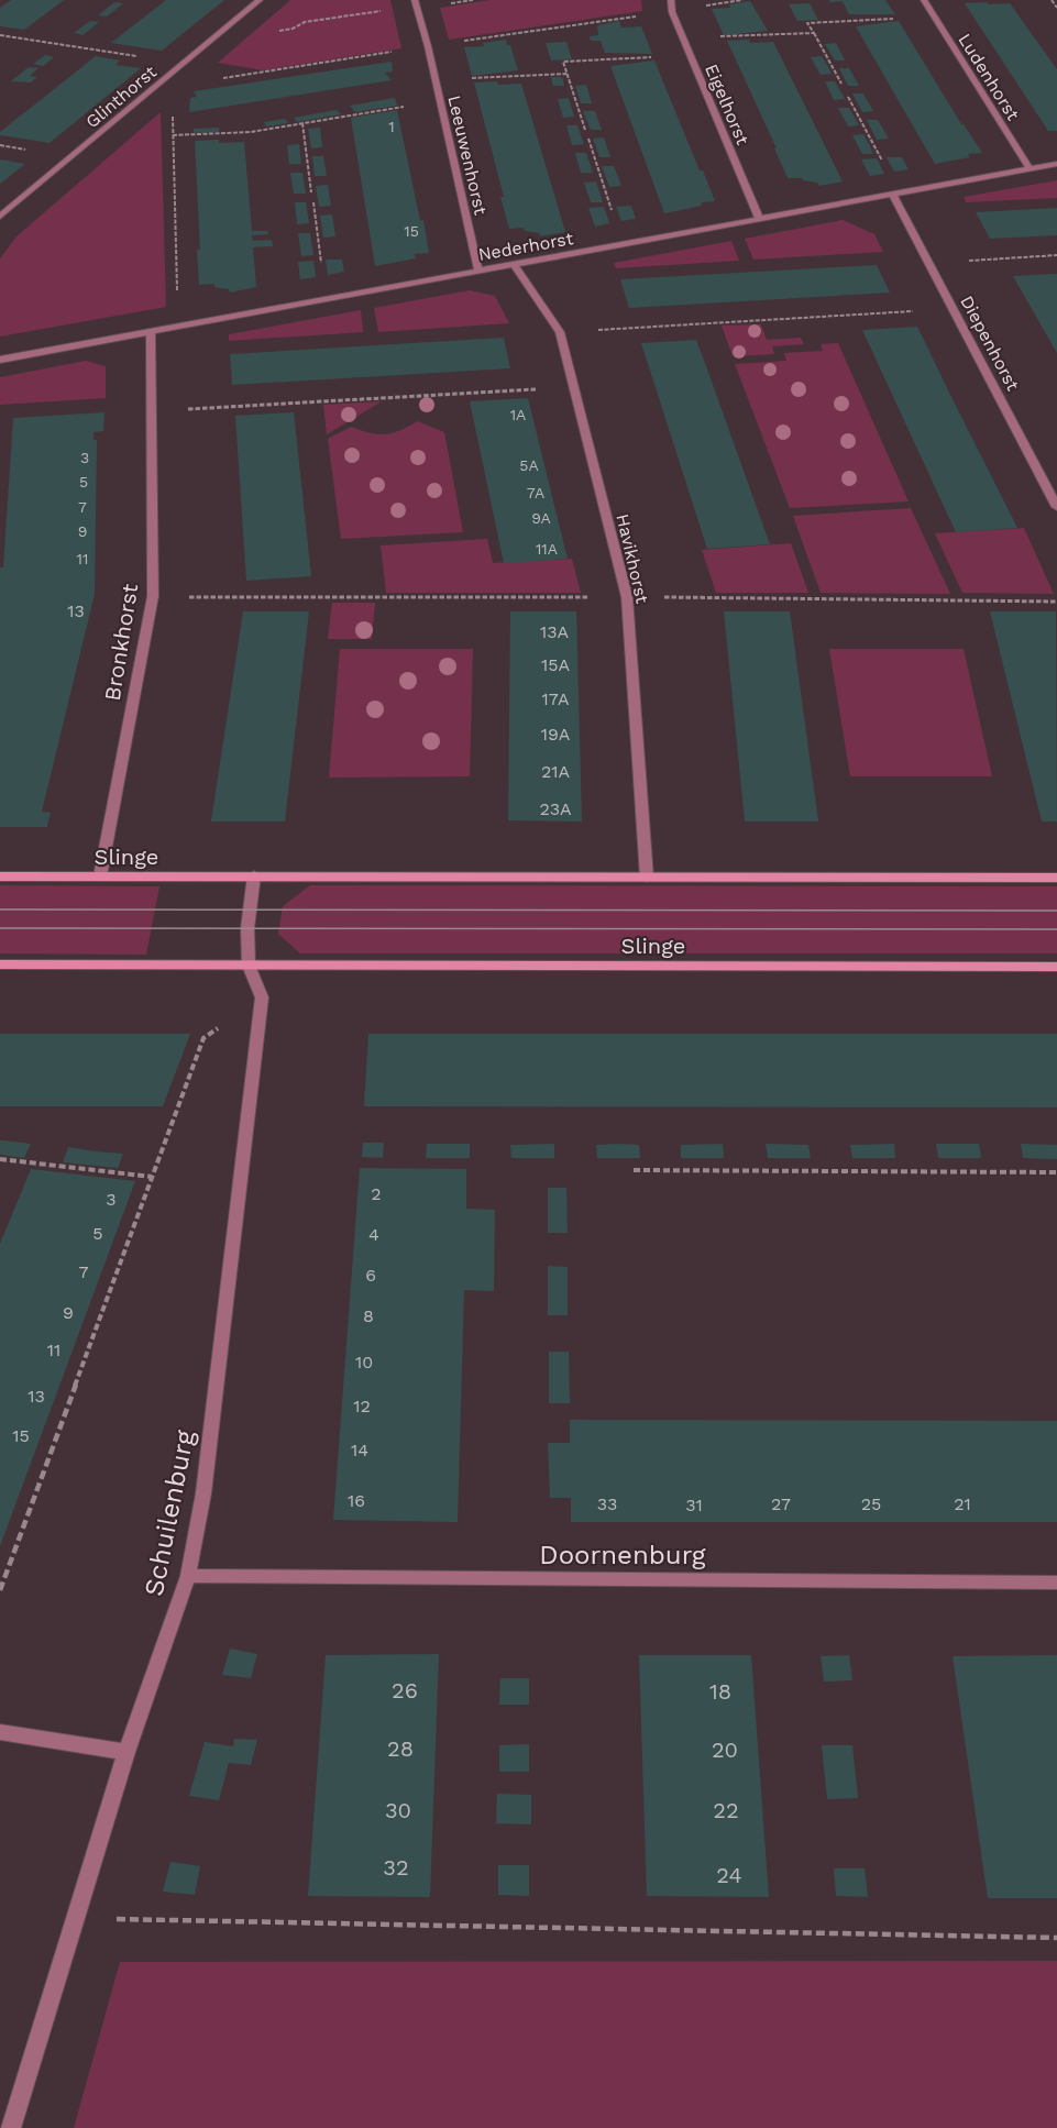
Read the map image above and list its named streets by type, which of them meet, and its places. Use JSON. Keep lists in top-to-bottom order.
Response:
{
  "streets": {
    "main road": ["Slinge"],
    "street": [
      "Ludenhorst",
      "Glinthorst",
      "Eigelhorst",
      "Leeuwenhorst",
      "Nederhorst",
      "Diepenhorst",
      "Havikhorst",
      "Bronkhorst",
      "Schuilenburg",
      "Doornenburg"
    ]
  },
  "crossings": [
    ["Ludenhorst", "Nederhorst"],
    ["Eigelhorst", "Nederhorst"],
    ["Leeuwenhorst", "Nederhorst"],
    ["Nederhorst", "Diepenhorst"],
    ["Nederhorst", "Havikhorst"],
    ["Nederhorst", "Bronkhorst"],
    ["Havikhorst", "Slinge"],
    ["Bronkhorst", "Slinge"],
    ["Slinge", "Schuilenburg"],
    ["Schuilenburg", "Doornenburg"]
  ],
  "house_numbers": [
    "1",
    "15",
    "1A",
    "3",
    "5A",
    "5",
    "7A",
    "7",
    "9A",
    "9",
    "11A",
    "11",
    "13",
    "13A",
    "15A",
    "17A",
    "19A",
    "21A",
    "23A",
    "2",
    "3",
    "5",
    "4",
    "7",
    "6",
    "9",
    "8",
    "11",
    "10",
    "13",
    "12",
    "15",
    "14",
    "16",
    "33",
    "27",
    "25",
    "21",
    "31",
    "26",
    "18",
    "28",
    "20",
    "30",
    "22",
    "32",
    "24"
  ]
}
